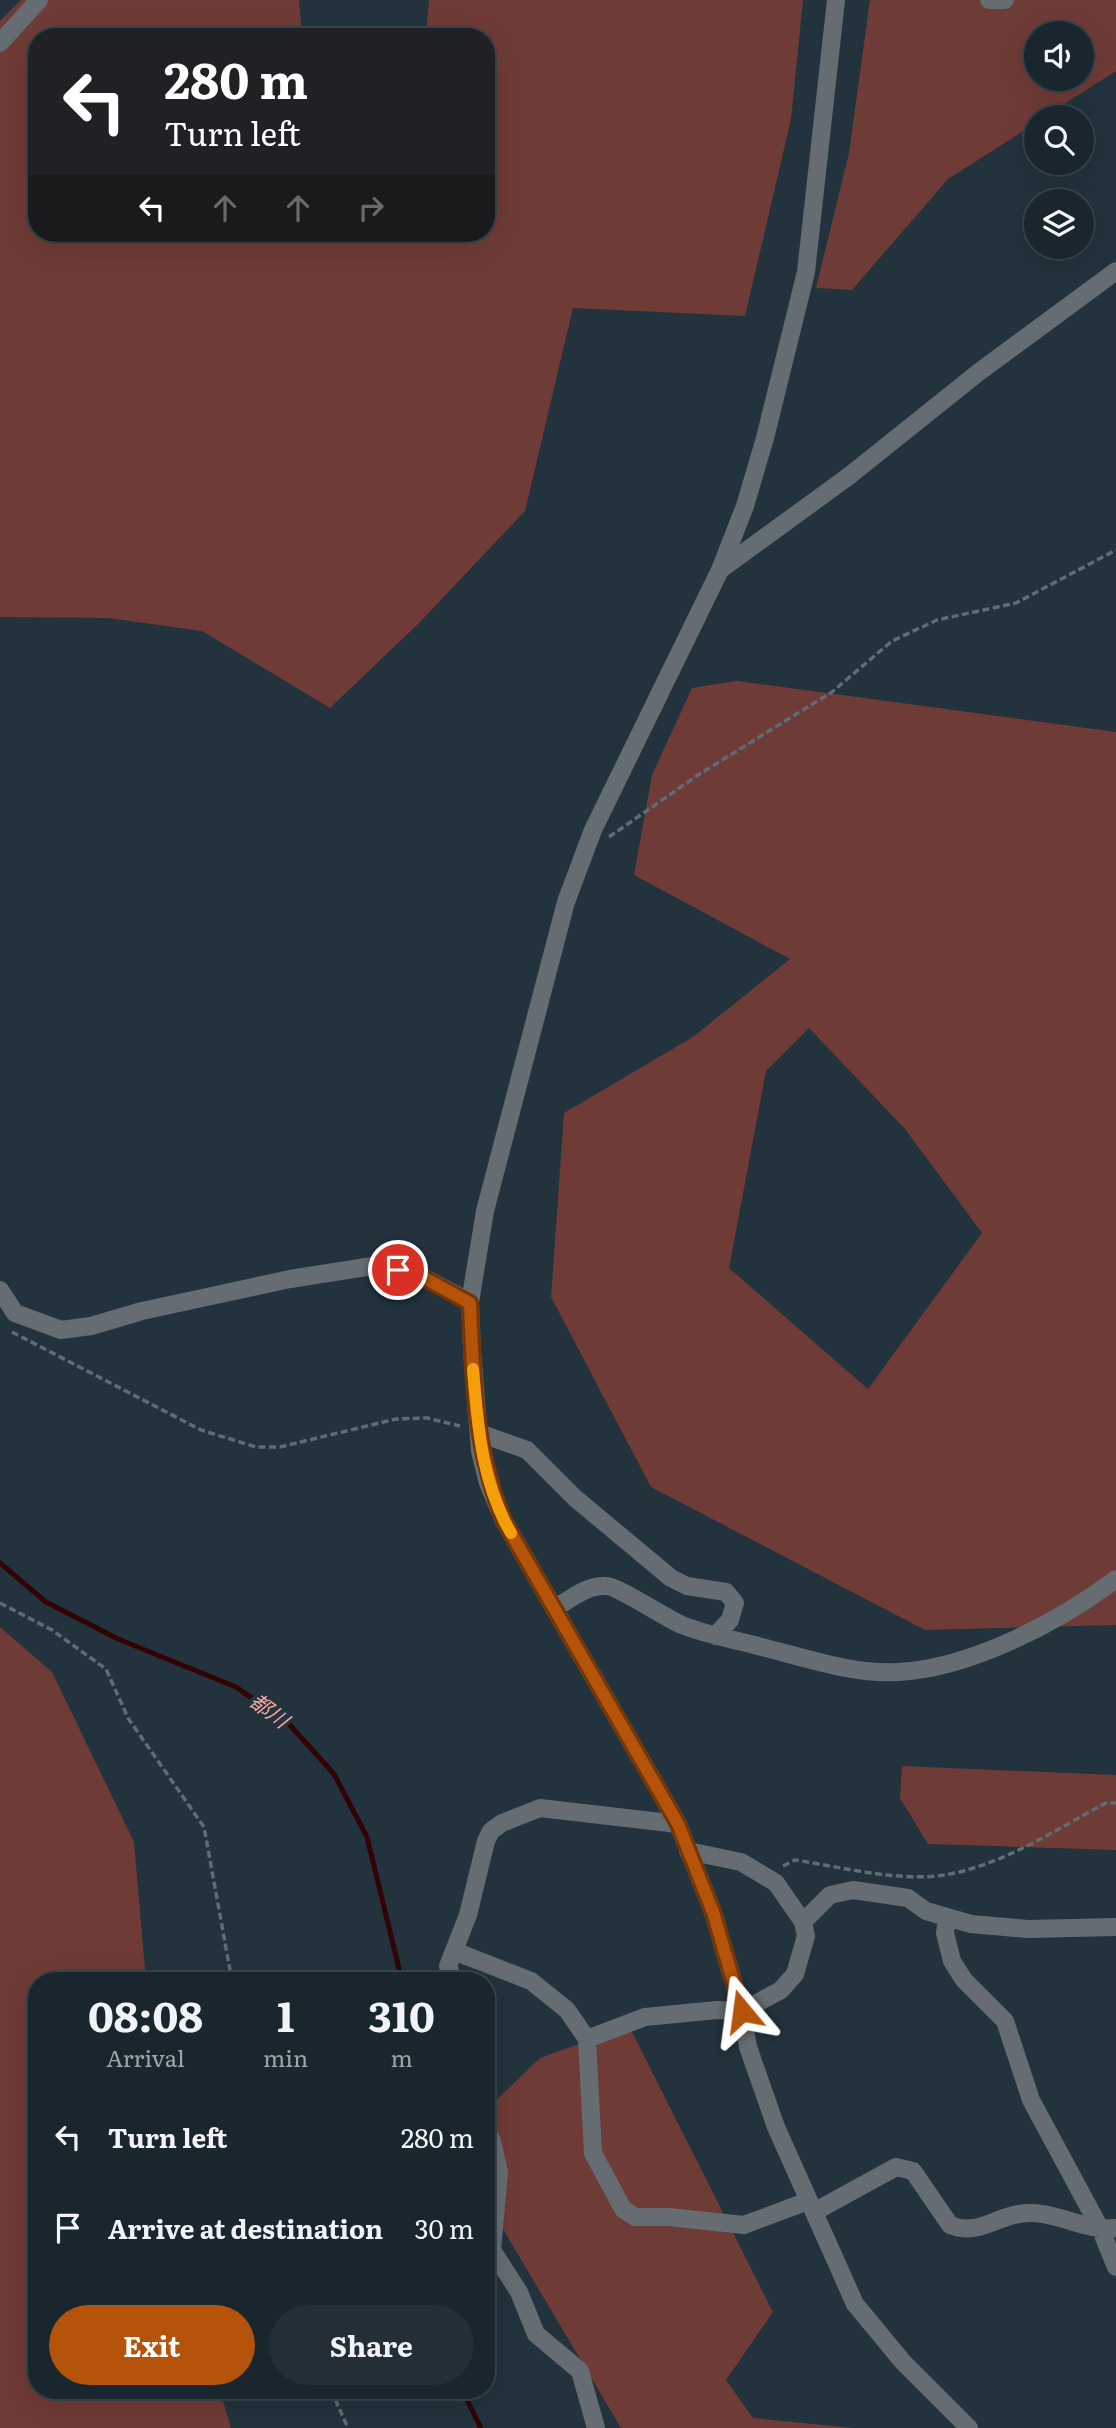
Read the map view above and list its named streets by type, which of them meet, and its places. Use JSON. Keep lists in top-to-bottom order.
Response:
{
  "water": ["都川"],
  "page": {
    "turn": ["280 m", "Turn left"],
    "eta": [
      "08:08",
      "Arrival",
      "1",
      "min",
      "310",
      "m"
    ],
    "list": [
      {
        "name": "Turn left",
        "value": "280 m"
      },
      {
        "name": "Arrive at destination",
        "value": "30 m"
      }
    ],
    "buttons": ["Exit", "Share"]
  }
}
